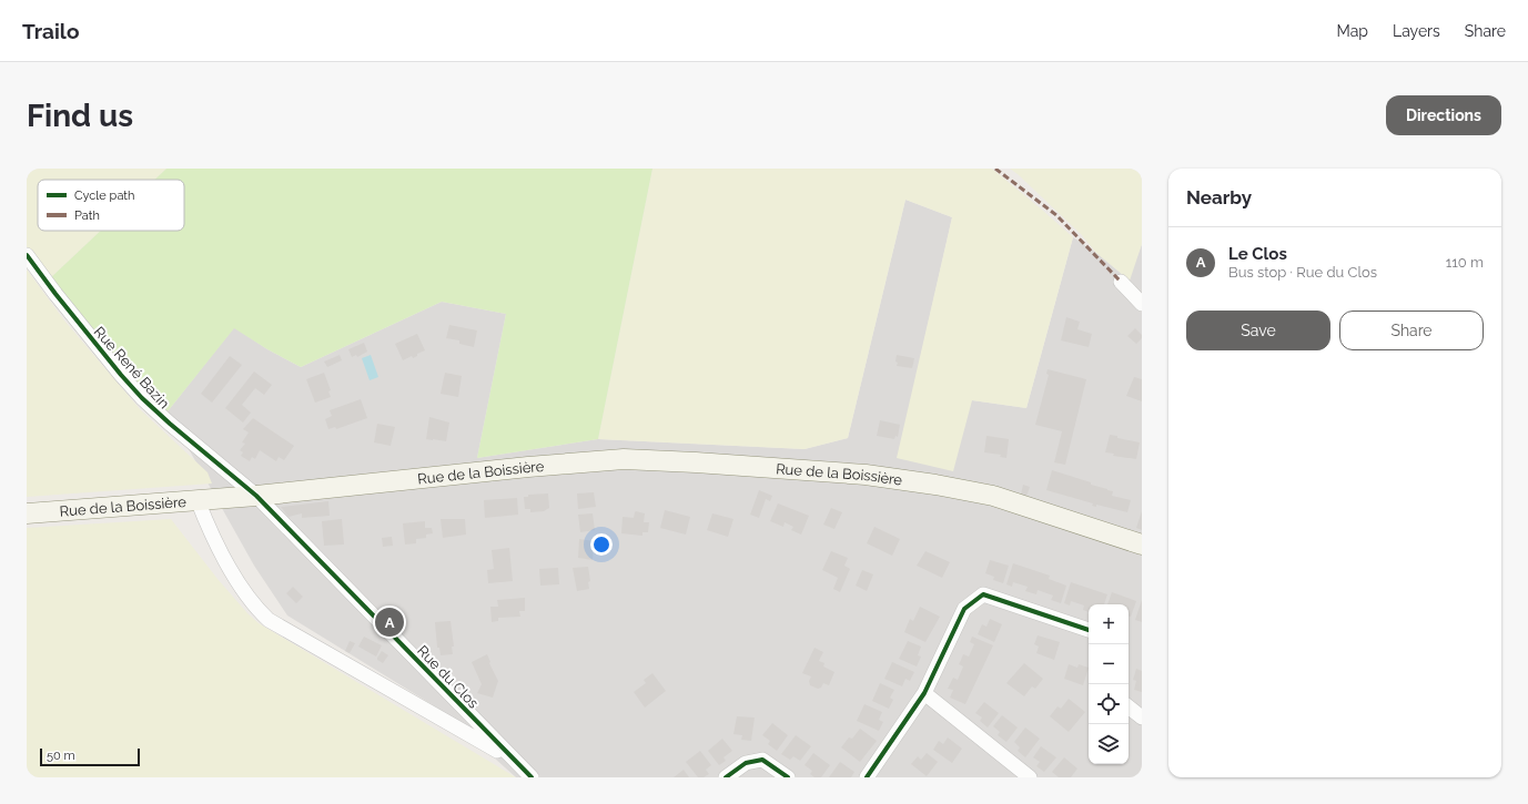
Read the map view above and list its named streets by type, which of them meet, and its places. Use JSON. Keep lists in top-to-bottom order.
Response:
{
  "streets": {
    "main road": ["Rue de la Boissière"],
    "street": ["Rue René Bazin", "Rue du Clos"]
  },
  "crossings": [
    ["Rue René Bazin", "Rue de la Boissière"],
    ["Rue René Bazin", "Rue du Clos"],
    ["Rue de la Boissière", "Rue du Clos"]
  ],
  "legend": ["Cycle path", "Path"],
  "scale_bar": "50 m",
  "page": {
    "header": "Trailo",
    "nav": ["Map", "Layers", "Share"],
    "buttons": [
      "Directions",
      ["Save", "Share"]
    ],
    "title": "Find us",
    "heading": "Nearby",
    "list": [
      {
        "mark": "A",
        "name": "Le Clos",
        "note": "Bus stop · Rue du Clos",
        "value": "110 m"
      }
    ],
    "map_buttons": ["+", "−"],
    "pins": "A",
    "scale": "50 m"
  }
}
